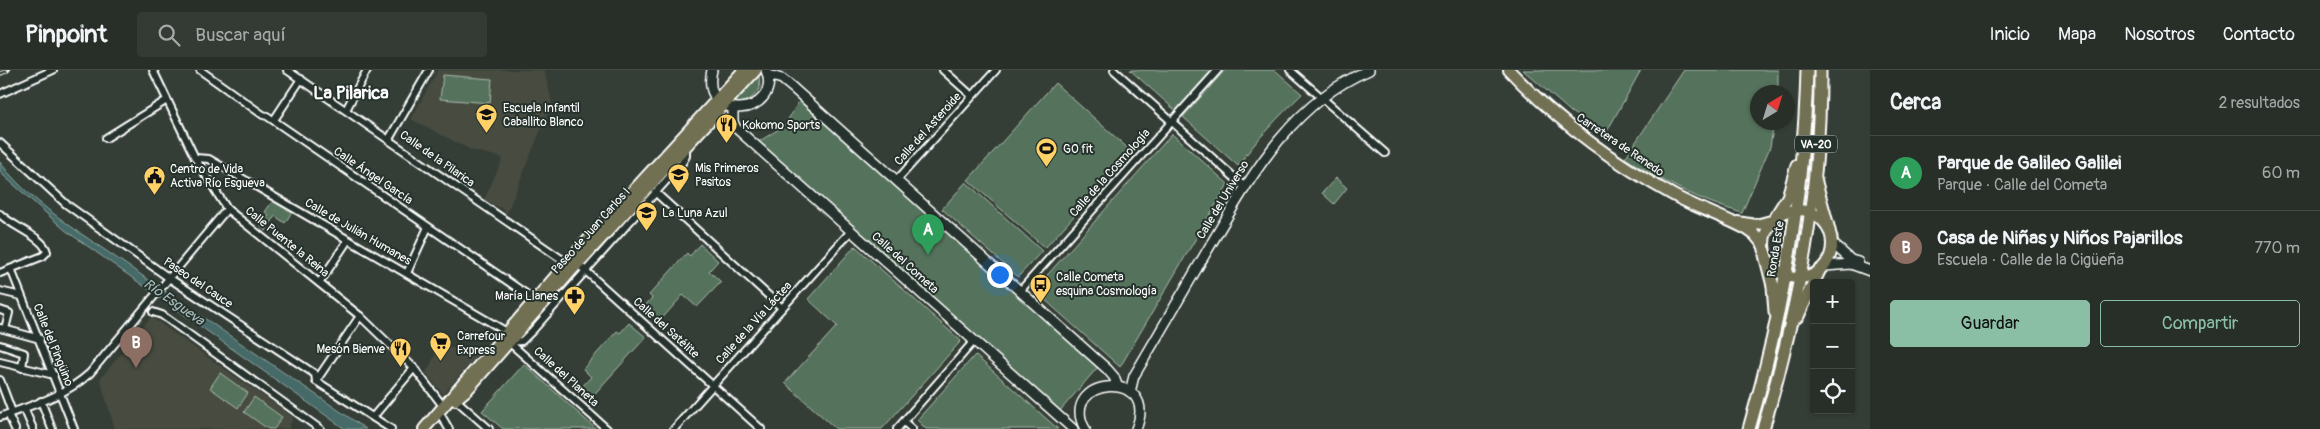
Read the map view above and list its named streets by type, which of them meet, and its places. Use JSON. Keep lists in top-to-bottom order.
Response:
{
  "streets": {
    "highway": ["VA-20", "Ronda Este"],
    "main road": ["Carretera de Renedo", "Paseo de Juan Carlos I"],
    "street": [
      "Calle del Asteroide",
      "Calle de la Pilarica",
      "Calle de la Cosmología",
      "Calle Ángel García",
      "Calle del Universo",
      "Calle de Julián Humanes",
      "Calle Puente la Reina",
      "Calle del Cometa",
      "Paseo del Cauce",
      "Calle de la Vía Láctea",
      "Calle del Satélite",
      "Calle del Pingüino",
      "Calle del Planeta"
    ]
  },
  "crossings": [
    ["Carretera de Renedo", "Ronda Este"],
    ["Calle de la Pilarica", "Paseo de Juan Carlos I"],
    ["Calle de la Pilarica", "Calle del Satélite"],
    ["Calle Ángel García", "Paseo de Juan Carlos I"],
    ["Paseo de Juan Carlos I", "Calle de Julián Humanes"],
    ["Paseo de Juan Carlos I", "Calle Puente la Reina"],
    ["Paseo de Juan Carlos I", "Calle del Cometa"],
    ["Paseo de Juan Carlos I", "Calle del Satélite"],
    ["Paseo de Juan Carlos I", "Calle del Planeta"],
    ["Calle de Julián Humanes", "Calle Puente la Reina"],
    ["Calle de Julián Humanes", "Calle del Planeta"],
    ["Calle del Cometa", "Calle de la Vía Láctea"],
    ["Calle de la Vía Láctea", "Calle del Satélite"]
  ],
  "districts": ["La Pilarica"],
  "water": ["Río Esgueva"],
  "places": {
    "school or university": ["Escuela Infantil Caballito Blanco", "Mis Primeros Pasitos", "La Luna Azul"],
    "restaurant": ["Kokomo Sports", "Mesón Bienve"],
    "sports": ["GO fit"],
    "public building": ["Centro de Vida Activa Río Esgueva"],
    "bus stop": ["Calle Cometa esquina Cosmología"],
    "pharmacy": ["María Llanes"],
    "supermarket": ["Carrefour Express"]
  },
  "north": "top right",
  "page": {
    "header": "Pinpoint",
    "search": "Buscar aquí",
    "nav": [
      "Inicio",
      "Mapa",
      "Nosotros",
      "Contacto"
    ],
    "heading": ["Cerca", "2 resultados"],
    "list": [
      {
        "mark": "A",
        "name": "Parque de Galileo Galilei",
        "note": "Parque · Calle del Cometa",
        "value": "60 m"
      },
      {
        "mark": "B",
        "name": "Casa de Niñas y Niños Pajarillos",
        "note": "Escuela · Calle de la Cigüeña",
        "value": "770 m"
      }
    ],
    "pins": ["A", "B"],
    "map_buttons": ["+", "−"],
    "buttons": ["Guardar", "Compartir"]
  }
}
